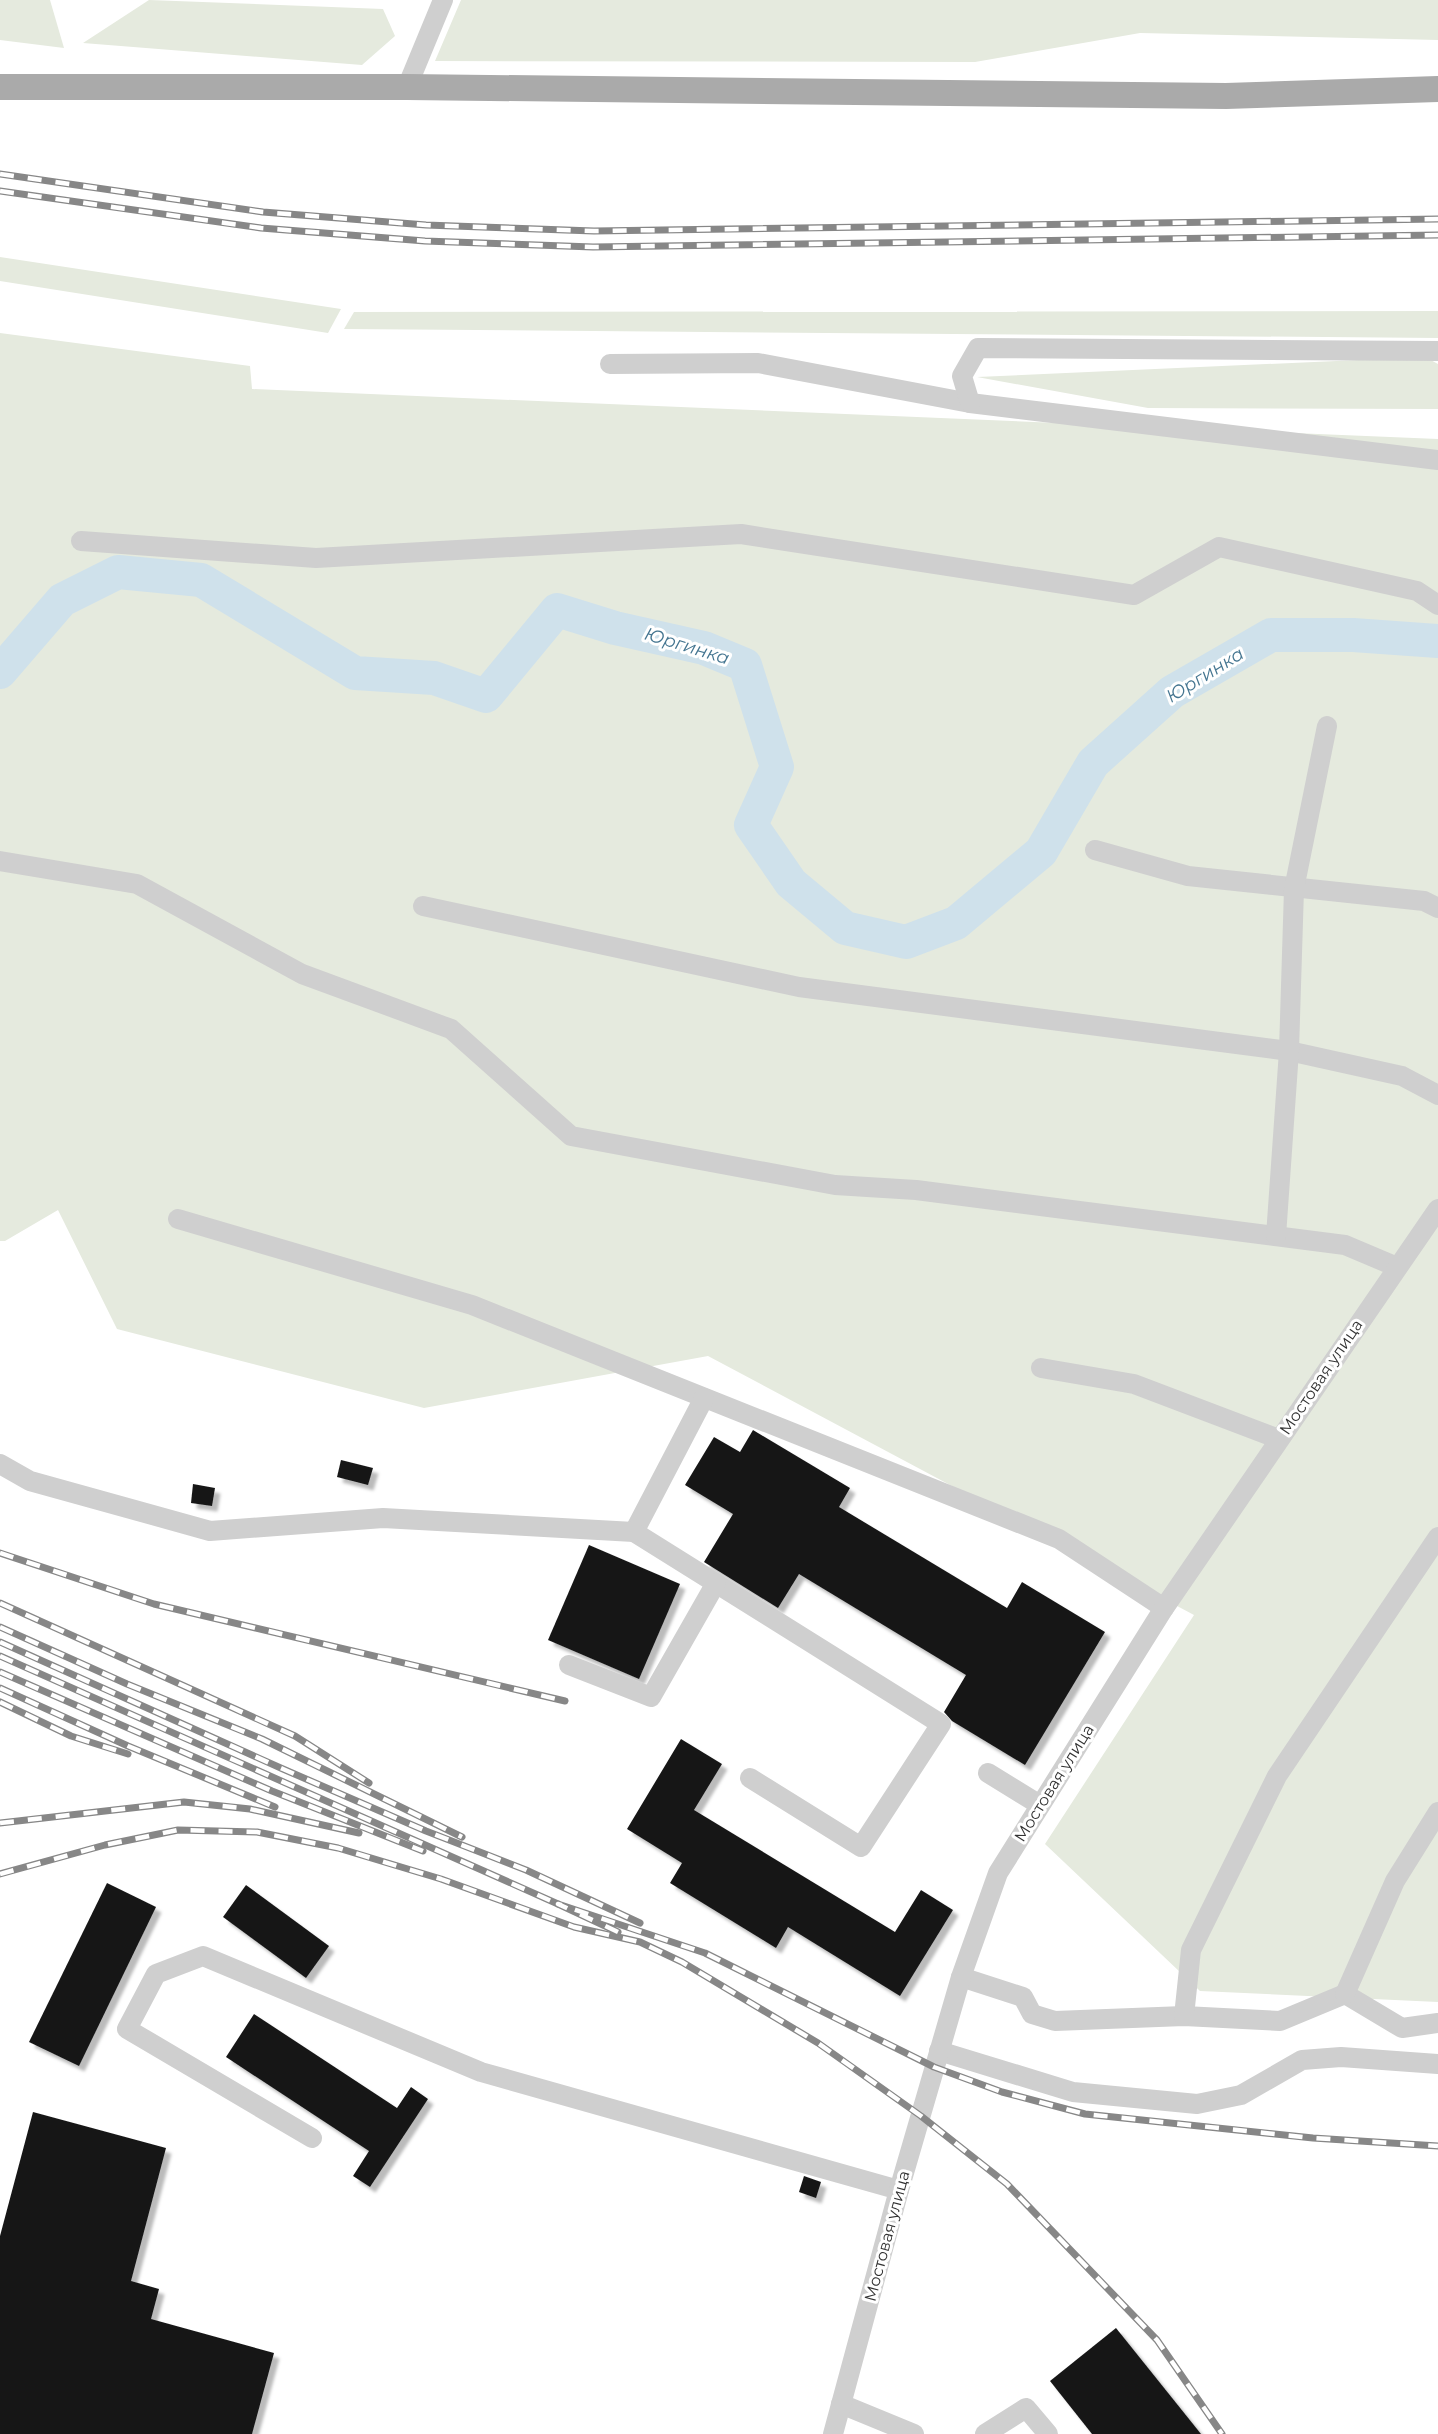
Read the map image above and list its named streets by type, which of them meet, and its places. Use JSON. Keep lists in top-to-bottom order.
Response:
{
  "streets": {
    "street": ["Мостовая улица"]
  },
  "water": ["Юргинка"]
}
